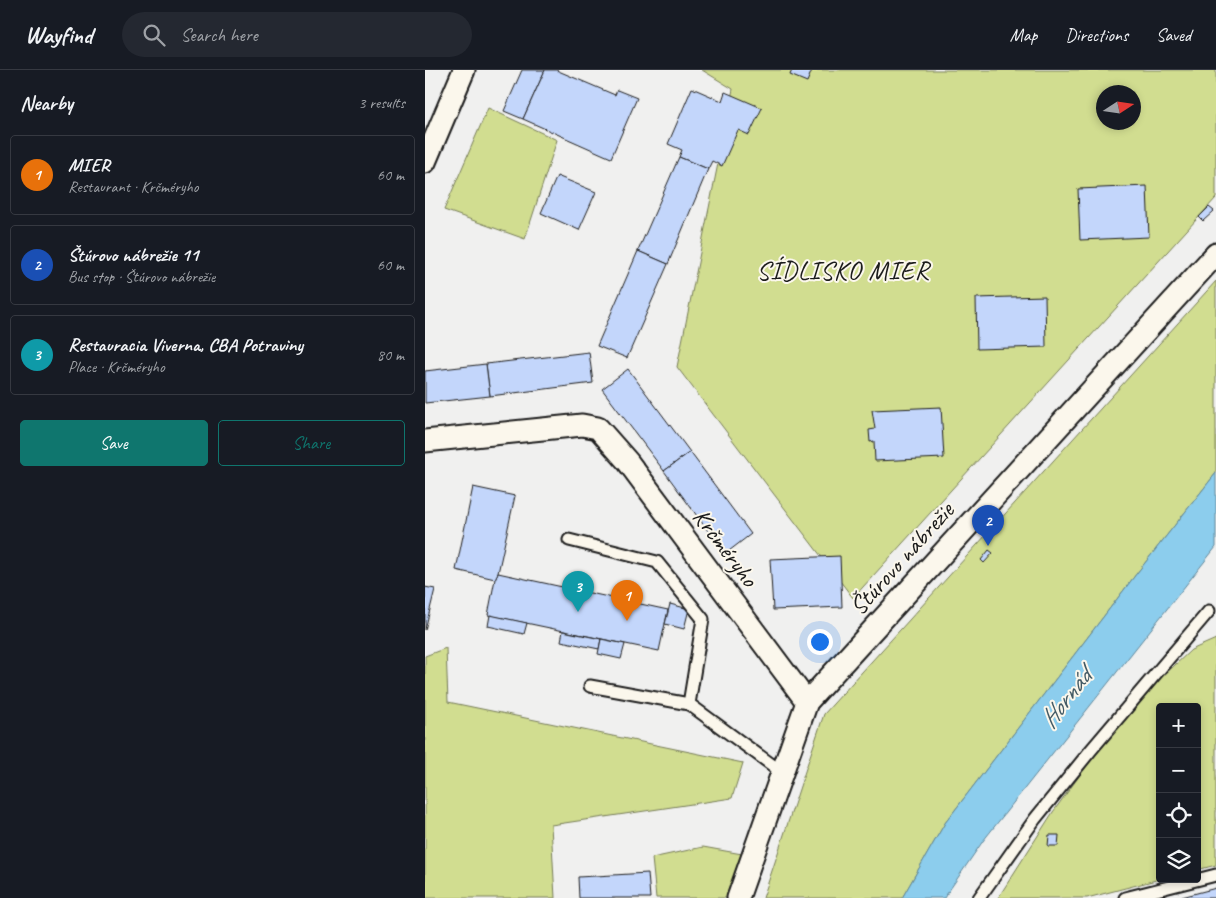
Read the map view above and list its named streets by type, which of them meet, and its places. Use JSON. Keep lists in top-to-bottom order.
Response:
{
  "streets": {
    "street": ["Krčméryho", "Štúrovo nábrežie"]
  },
  "crossings": [
    ["Krčméryho", "Štúrovo nábrežie"]
  ],
  "districts": ["SÍDLISKO MIER"],
  "water": ["Hornád"],
  "north": "right",
  "page": {
    "header": "Wayfind",
    "search": "Search here",
    "nav": ["Map", "Directions", "Saved"],
    "heading": ["Nearby", "3 results"],
    "list": [
      {
        "mark": "1",
        "name": "MIER",
        "note": "Restaurant · Krčméryho",
        "value": "60 m"
      },
      {
        "mark": "2",
        "name": "Štúrovo nábrežie 11",
        "note": "Bus stop · Štúrovo nábrežie",
        "value": "60 m"
      },
      {
        "mark": "3",
        "name": "Restauracia Viverna, CBA Potraviny",
        "note": "Place · Krčméryho",
        "value": "80 m"
      }
    ],
    "buttons": ["Save", "Share"],
    "pins": ["2", "3", "1"],
    "map_buttons": ["+", "−"]
  }
}
